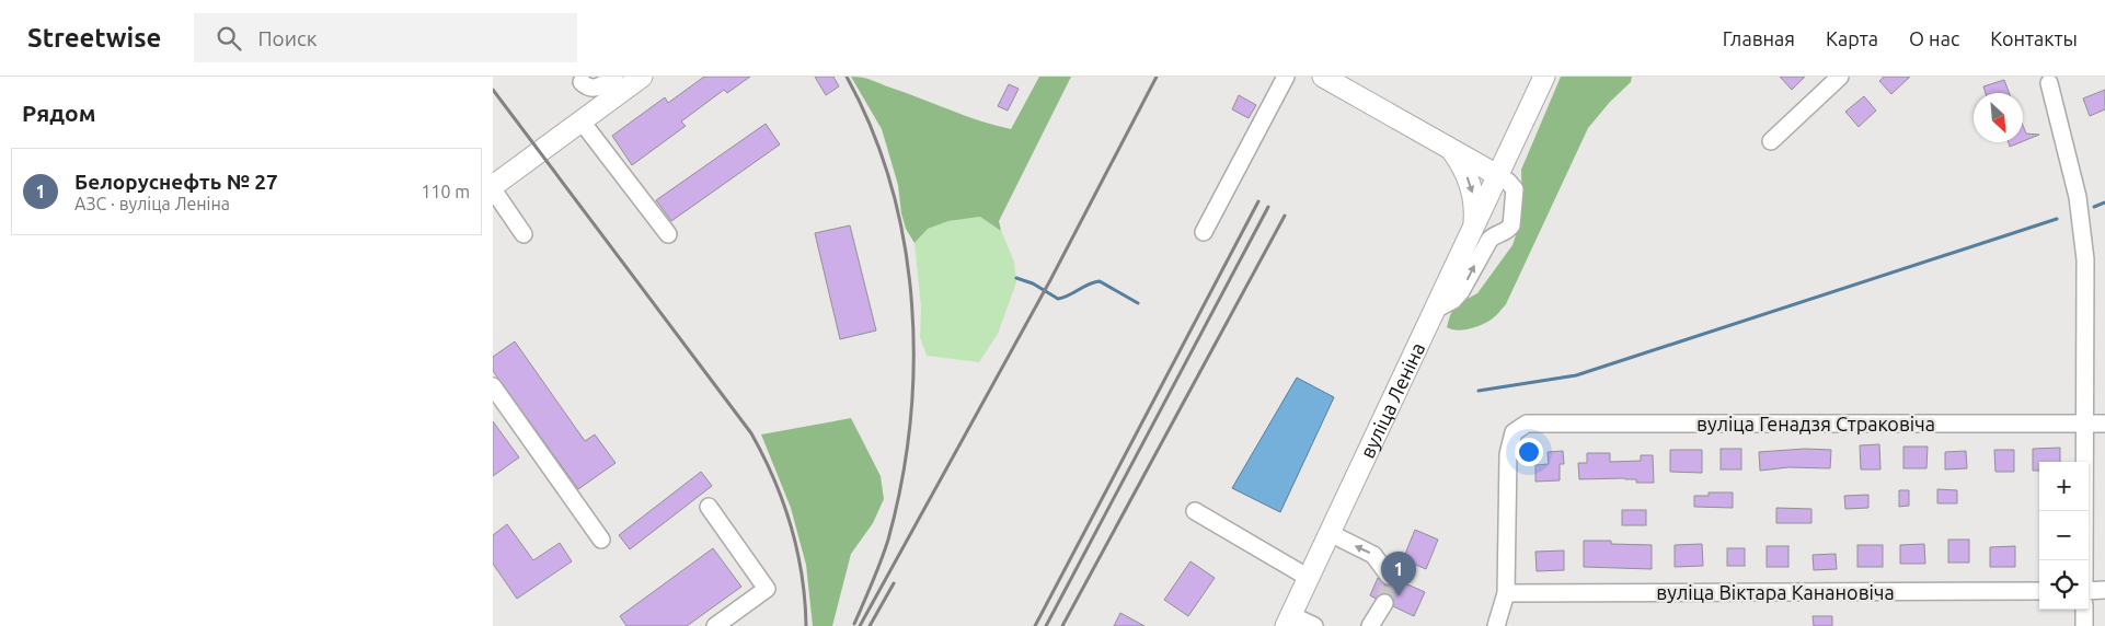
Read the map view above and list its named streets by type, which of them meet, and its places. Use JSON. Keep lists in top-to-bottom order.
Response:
{
  "streets": {
    "main road": ["вуліца Леніна"],
    "street": ["вуліца Генадзя Страковіча", "вуліца Віктара Канановіча"]
  },
  "crossings": [
    ["вуліца Генадзя Страковіча", "вуліца Віктара Канановіча"]
  ],
  "north": "bottom right",
  "page": {
    "header": "Streetwise",
    "search": "Поиск",
    "nav": [
      "Главная",
      "Карта",
      "О нас",
      "Контакты"
    ],
    "heading": "Рядом",
    "list": [
      {
        "mark": "1",
        "name": "Белоруснефть № 27",
        "note": "АЗС · вуліца Леніна",
        "value": "110 m"
      }
    ],
    "map_buttons": ["+", "−"],
    "pins": "1"
  }
}
